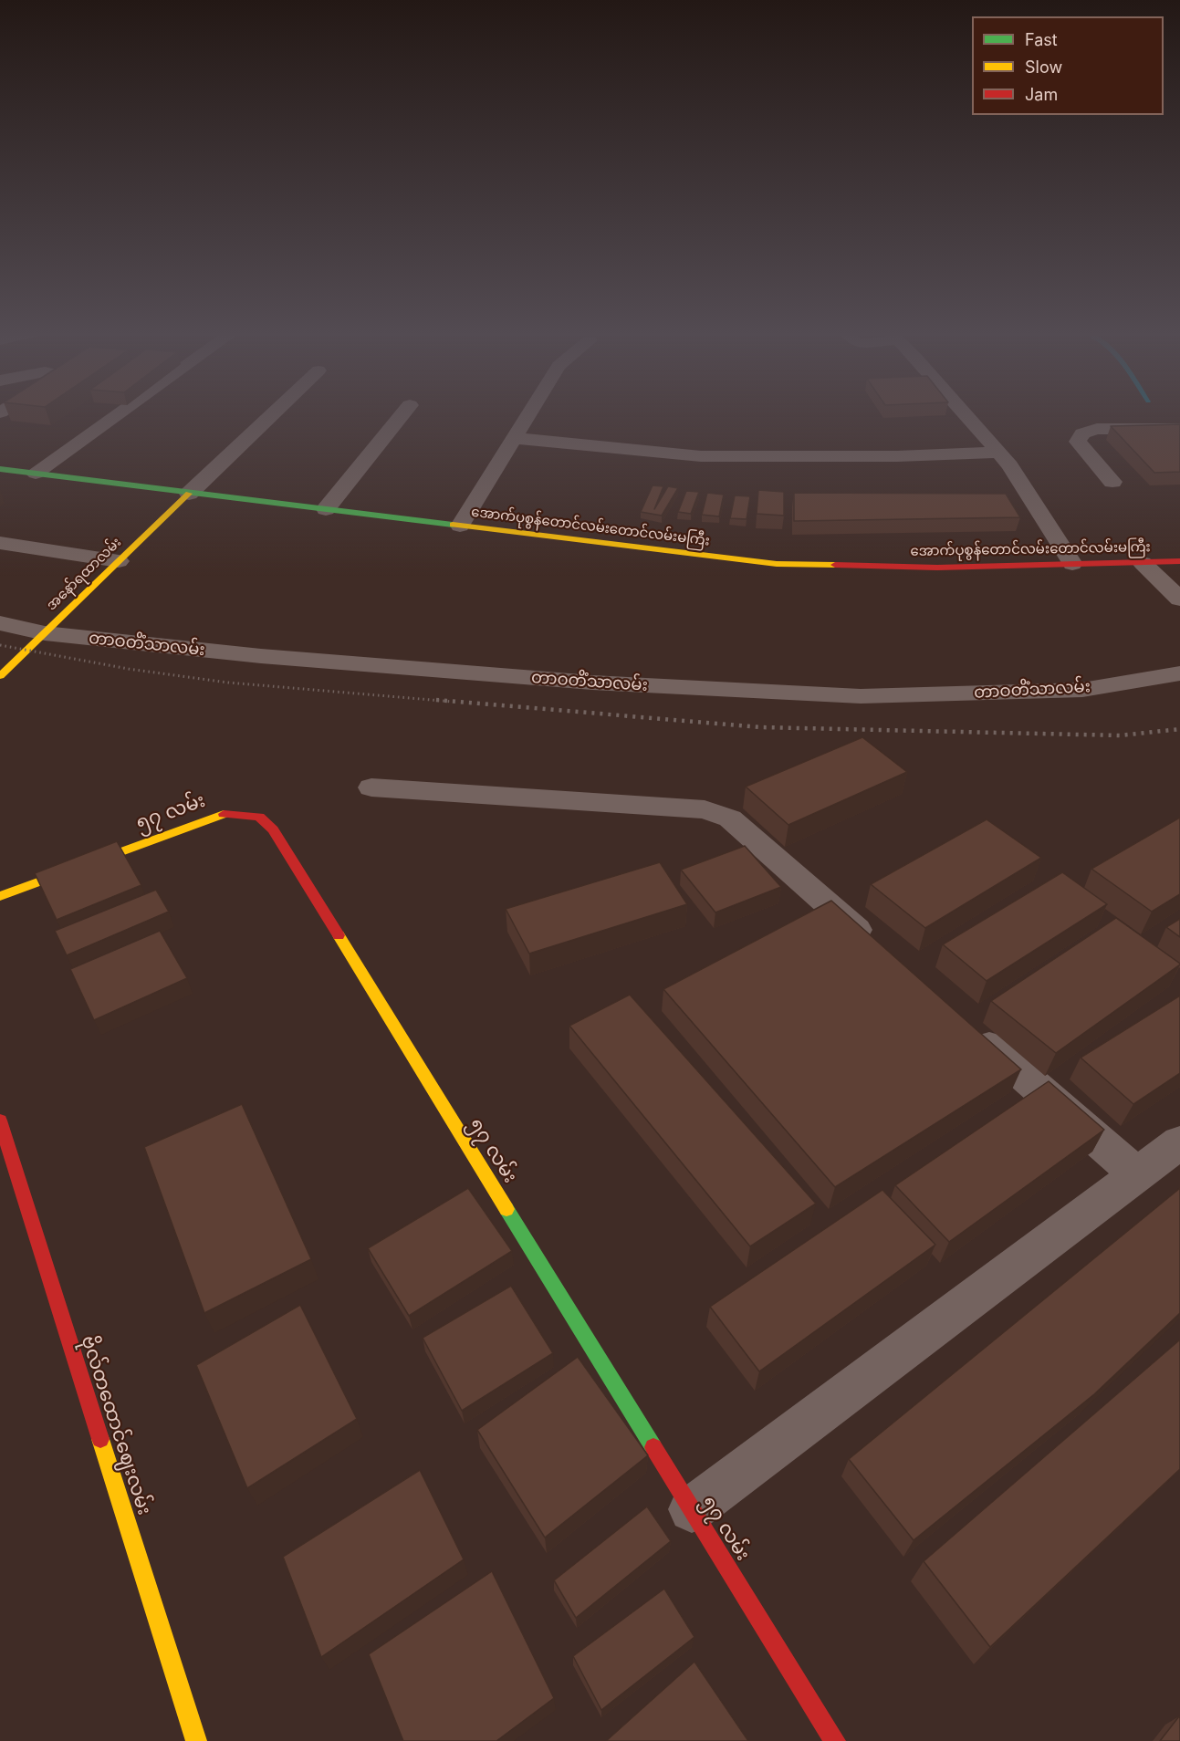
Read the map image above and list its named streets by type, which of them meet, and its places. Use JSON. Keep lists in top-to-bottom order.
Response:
{
  "streets": {
    "main road": [
      "အောက်ပုစွန်တောင်လမ်းတောင်လမ်းမကြီး",
      "အနော်ရထာလမ်း",
      "၅၇ လမ်း",
      "ဗိုလ်တထောင်ဈေးလမ်း"
    ],
    "street": ["တာဝတိံသာလမ်း"]
  },
  "crossings": [
    ["အောက်ပုစွန်တောင်လမ်းတောင်လမ်းမကြီး", "အနော်ရထာလမ်း"],
    ["အနော်ရထာလမ်း", "တာဝတိံသာလမ်း"]
  ],
  "legend": ["Fast", "Slow", "Jam"]
}
